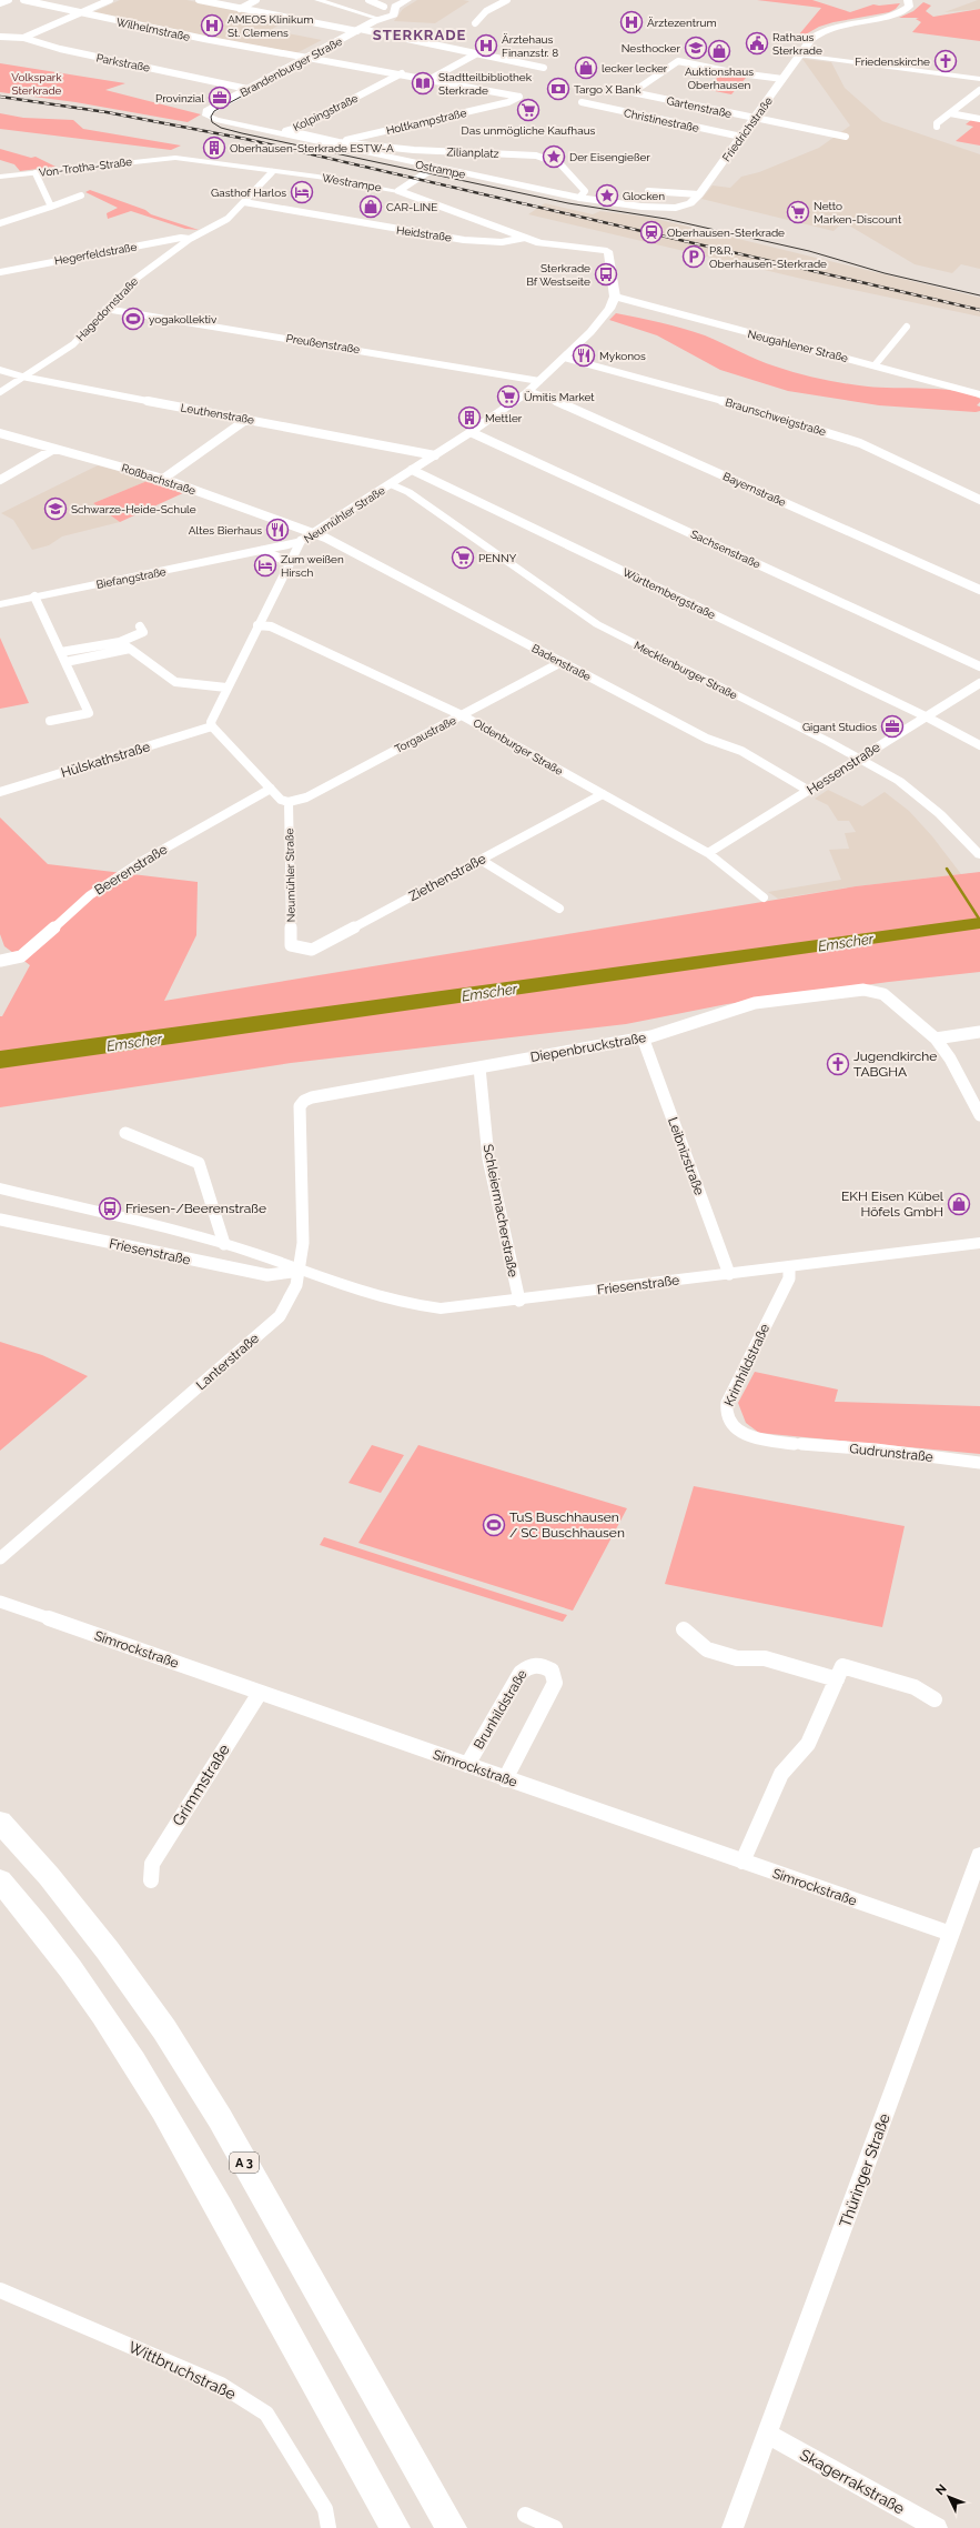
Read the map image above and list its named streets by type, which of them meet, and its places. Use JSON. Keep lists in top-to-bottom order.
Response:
{
  "streets": {
    "highway": ["A 3"],
    "main road": [
      "Brandenburger Straße",
      "Friedrichstraße",
      "Ostrampe",
      "Westrampe",
      "Heidstraße",
      "Neumühler Straße",
      "Biefangstraße",
      "Friesenstraße"
    ],
    "street": [
      "Wilhelmstraße",
      "Parkstraße",
      "Gartenstraße",
      "Kolpingstraße",
      "Christinestraße",
      "Holtkampstraße",
      "Zilianplatz",
      "Von-Trotha-Straße",
      "Hegerfeldstraße",
      "Hagedornstraße",
      "Preußenstraße",
      "Neugahlener Straße",
      "Leuthenstraße",
      "Braunschweigstraße",
      "Roßbachstraße",
      "Bayernstraße",
      "Sachsenstraße",
      "Württembergstraße",
      "Badenstraße",
      "Mecklenburger Straße",
      "Torgaustraße",
      "Oldenburger Straße",
      "Hülskathstraße",
      "Hessenstraße",
      "Beerenstraße",
      "Ziethenstraße",
      "Diepenbruckstraße",
      "Leibnizstraße",
      "Schleiermacherstraße",
      "Lanterstraße",
      "Krimhildstraße",
      "Gudrunstraße",
      "Simrockstraße",
      "Brunhildstraße",
      "Grimmstraße",
      "Thüringer Straße",
      "Wittbruchstraße",
      "Skagerrakstraße"
    ]
  },
  "crossings": [
    ["Wilhelmstraße", "Brandenburger Straße"],
    ["Wilhelmstraße", "Kolpingstraße"],
    ["Wilhelmstraße", "Holtkampstraße"],
    ["Parkstraße", "Brandenburger Straße"],
    ["Brandenburger Straße", "Ostrampe"],
    ["Gartenstraße", "Friedrichstraße"],
    ["Kolpingstraße", "Ostrampe"],
    ["Christinestraße", "Friedrichstraße"],
    ["Holtkampstraße", "Zilianplatz"],
    ["Holtkampstraße", "Ostrampe"],
    ["Friedrichstraße", "Ostrampe"],
    ["Zilianplatz", "Ostrampe"],
    ["Von-Trotha-Straße", "Westrampe"],
    ["Westrampe", "Heidstraße"],
    ["Westrampe", "Hagedornstraße"],
    ["Heidstraße", "Hagedornstraße"],
    ["Heidstraße", "Neugahlener Straße"],
    ["Heidstraße", "Neumühler Straße"],
    ["Hegerfeldstraße", "Hagedornstraße"],
    ["Hagedornstraße", "Preußenstraße"],
    ["Hagedornstraße", "Leuthenstraße"],
    ["Preußenstraße", "Neumühler Straße"],
    ["Neugahlener Straße", "Neumühler Straße"],
    ["Leuthenstraße", "Neumühler Straße"],
    ["Braunschweigstraße", "Neumühler Straße"],
    ["Roßbachstraße", "Neumühler Straße"],
    ["Roßbachstraße", "Badenstraße"],
    ["Bayernstraße", "Neumühler Straße"],
    ["Neumühler Straße", "Sachsenstraße"],
    ["Neumühler Straße", "Biefangstraße"],
    ["Neumühler Straße", "Württembergstraße"],
    ["Neumühler Straße", "Badenstraße"],
    ["Neumühler Straße", "Mecklenburger Straße"],
    ["Neumühler Straße", "Torgaustraße"],
    ["Neumühler Straße", "Oldenburger Straße"],
    ["Neumühler Straße", "Hülskathstraße"],
    ["Neumühler Straße", "Ziethenstraße"],
    ["Württembergstraße", "Hessenstraße"],
    ["Badenstraße", "Torgaustraße"],
    ["Badenstraße", "Hessenstraße"],
    ["Mecklenburger Straße", "Hessenstraße"],
    ["Torgaustraße", "Oldenburger Straße"],
    ["Oldenburger Straße", "Hessenstraße"],
    ["Oldenburger Straße", "Ziethenstraße"],
    ["Diepenbruckstraße", "Leibnizstraße"],
    ["Diepenbruckstraße", "Schleiermacherstraße"],
    ["Diepenbruckstraße", "Lanterstraße"],
    ["Leibnizstraße", "Friesenstraße"],
    ["Schleiermacherstraße", "Friesenstraße"],
    ["Friesenstraße", "Lanterstraße"],
    ["Friesenstraße", "Krimhildstraße"],
    ["Krimhildstraße", "Gudrunstraße"],
    ["Simrockstraße", "Brunhildstraße"],
    ["Simrockstraße", "Grimmstraße"],
    ["Simrockstraße", "Thüringer Straße"],
    ["Thüringer Straße", "Skagerrakstraße"]
  ],
  "districts": ["STERKRADE"],
  "water": ["Emscher"],
  "parks": ["Volkspark Sterkrade"],
  "places": {
    "hospital": ["Ärztezentrum", "AMEOS Klinikum St. Clemens", "Ärztehaus Finanzstr. 8"],
    "public building": ["Rathaus Sterkrade"],
    "school or university": ["Nesthocker", "Schwarze-Heide-Schule"],
    "shop": [
      "Auktionshaus Oberhausen",
      "lecker lecker",
      "CAR-LINE",
      "EKH Eisen Kübel Höfels GmbH"
    ],
    "church": ["Friedenskirche", "Jugendkirche TABGHA"],
    "library": ["Stadtteilbibliothek Sterkrade"],
    "bank": ["Targo X Bank"],
    "office": ["Provinzial", "Gigant Studios"],
    "supermarket": [
      "Das unmögliche Kaufhaus",
      "Netto Marken-Discount",
      "Ümitis Market",
      "PENNY"
    ],
    "building": ["Oberhausen-Sterkrade ESTW-A", "Mettler"],
    "place": ["Der Eisengießer", "Glocken"],
    "hotel": ["Gasthof Harlos", "Zum weißen Hirsch"],
    "station": ["Oberhausen-Sterkrade"],
    "parking": ["P&R, Oberhausen-Sterkrade"],
    "bus stop": ["Sterkrade Bf Westseite", "Friesen-/Beerenstraße"],
    "sports": ["yogakollektiv", "TuS Buschhausen / SC Buschhausen"],
    "restaurant": ["Mykonos", "Altes Bierhaus"]
  },
  "north": "top left"
}
